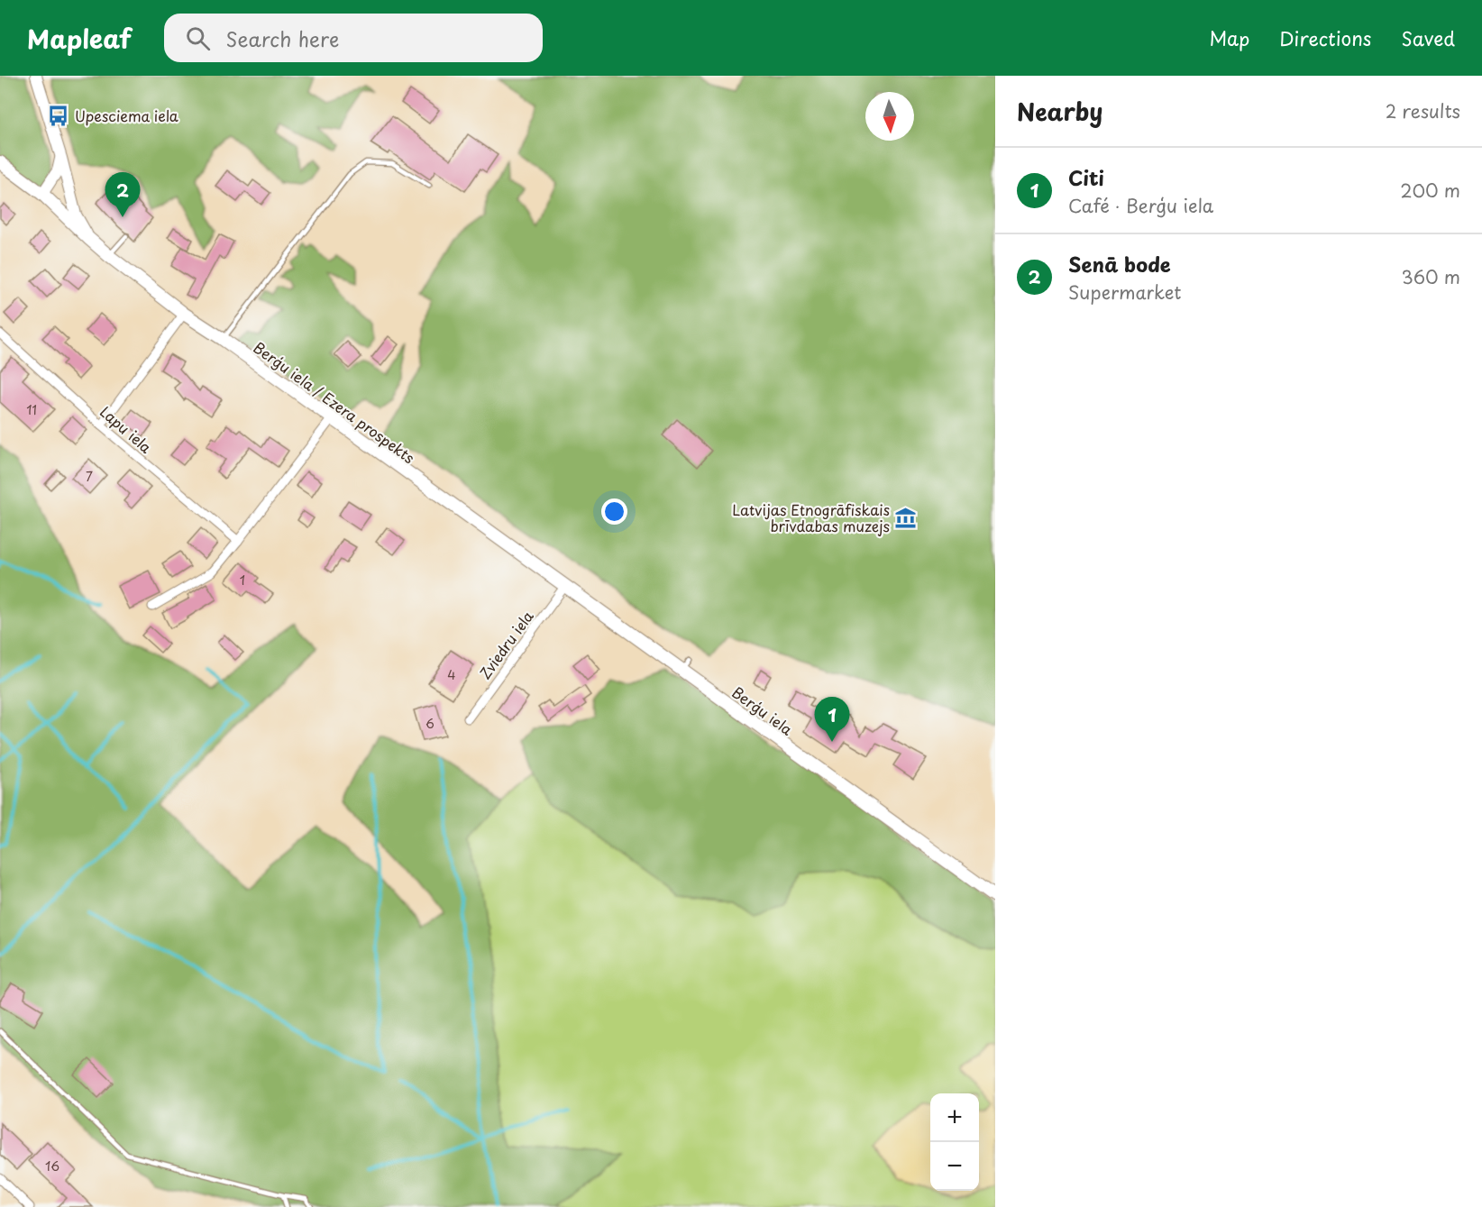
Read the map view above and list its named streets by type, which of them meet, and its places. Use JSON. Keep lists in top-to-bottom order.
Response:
{
  "streets": {
    "main road": ["Berģu iela / Ezera prospekts", "Berģu iela"],
    "street": ["Lapu iela", "Zviedru iela"]
  },
  "crossings": [
    ["Berģu iela / Ezera prospekts", "Zviedru iela"],
    ["Berģu iela / Ezera prospekts", "Berģu iela"],
    ["Zviedru iela", "Berģu iela"]
  ],
  "places": {
    "bus stop": ["Upesciema iela"],
    "museum": ["Latvijas Etnogrāfiskais brīvdabas muzejs"]
  },
  "house_numbers": [
    "11",
    "7",
    "1",
    "4",
    "6",
    "16"
  ],
  "north": "bottom",
  "page": {
    "header": "Mapleaf",
    "search": "Search here",
    "nav": ["Map", "Directions", "Saved"],
    "heading": ["Nearby", "2 results"],
    "list": [
      {
        "mark": "1",
        "name": "Citi",
        "note": "Café · Berģu iela",
        "value": "200 m"
      },
      {
        "mark": "2",
        "name": "Senā bode",
        "note": "Supermarket",
        "value": "360 m"
      }
    ],
    "pins": ["2", "1"],
    "map_buttons": ["+", "−"]
  }
}
